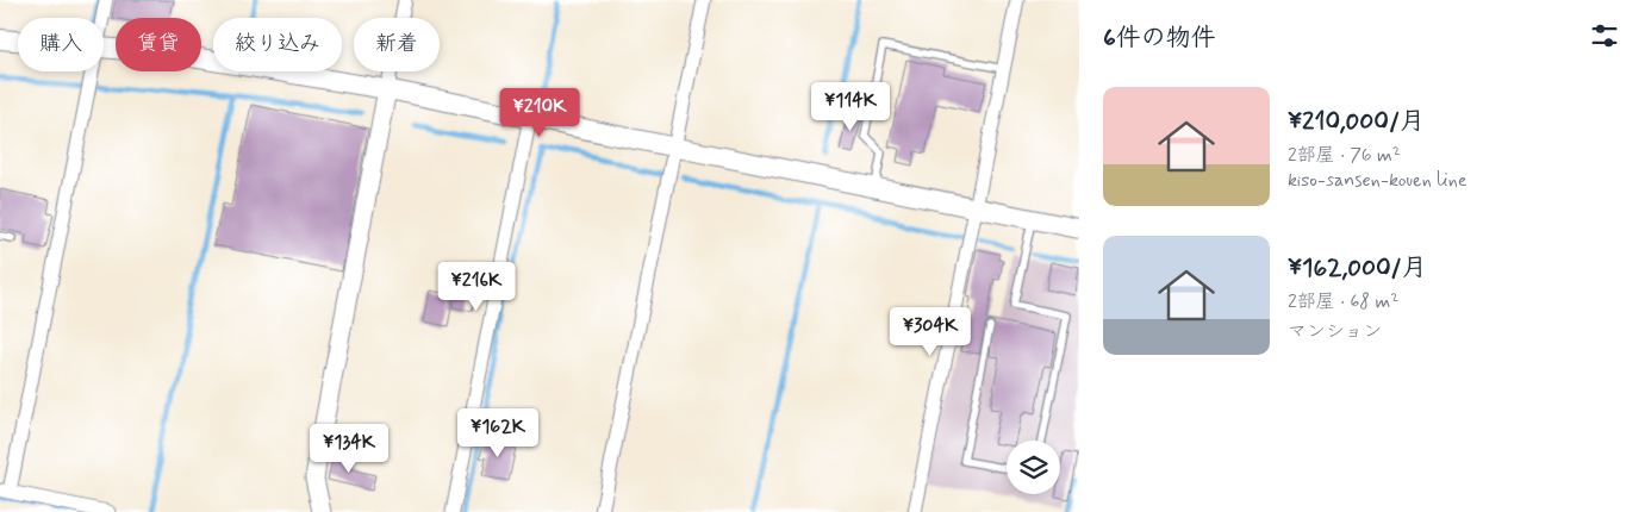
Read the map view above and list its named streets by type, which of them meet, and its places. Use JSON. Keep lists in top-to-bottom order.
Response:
{
  "page": {
    "heading": "6件の物件",
    "chip": [
      "購入",
      "賃貸",
      "絞り込み",
      "新着"
    ],
    "list": [
      {
        "name": "¥210,000/月",
        "note": "2部屋 · 76 m² · kiso-sansen-kouen line"
      },
      {
        "name": "¥162,000/月",
        "note": "2部屋 · 68 m² · マンション"
      }
    ],
    "price": [
      "¥114K",
      "¥210K",
      "¥216K",
      "¥304K",
      "¥162K",
      "¥134K"
    ]
  }
}
